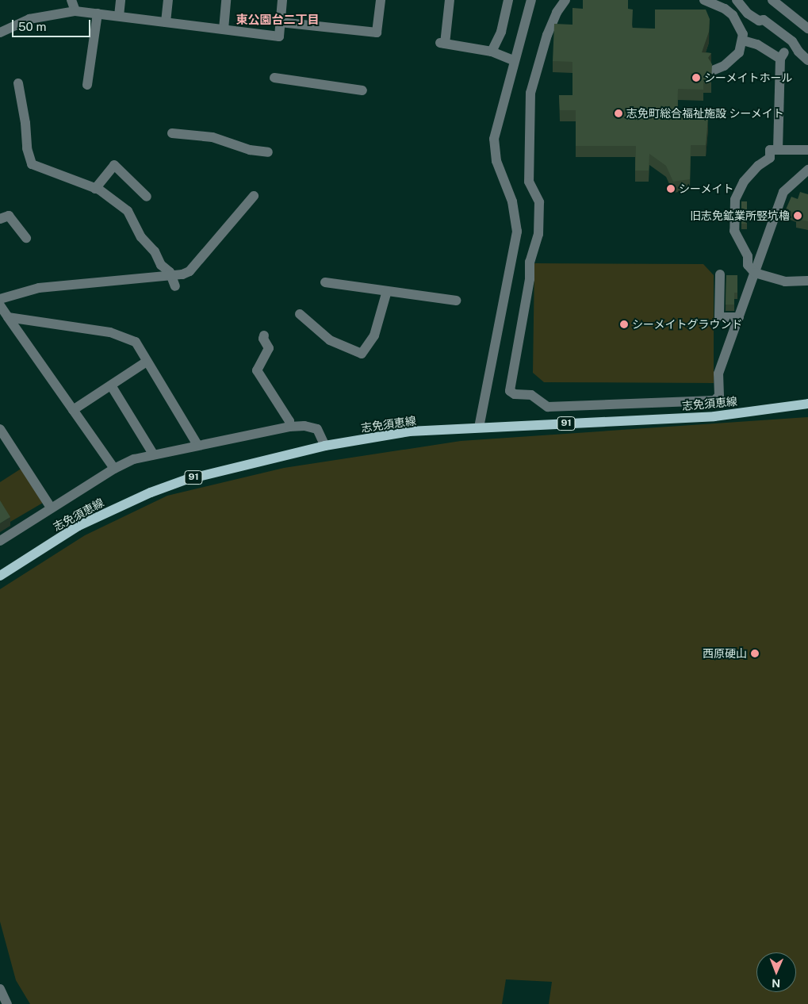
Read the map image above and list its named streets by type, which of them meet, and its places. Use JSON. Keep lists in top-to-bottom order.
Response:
{
  "streets": {
    "main road": ["志免須恵線", "91"]
  },
  "districts": ["東公園台二丁目"],
  "places": [
    "シーメイトホール",
    "志免町総合福祉施設 シーメイト",
    "シーメイト",
    "旧志免鉱業所竪坑櫓",
    "シーメイトグラウンド",
    "西原硬山"
  ],
  "scale_bar": "50 m",
  "north": "bottom"
}
